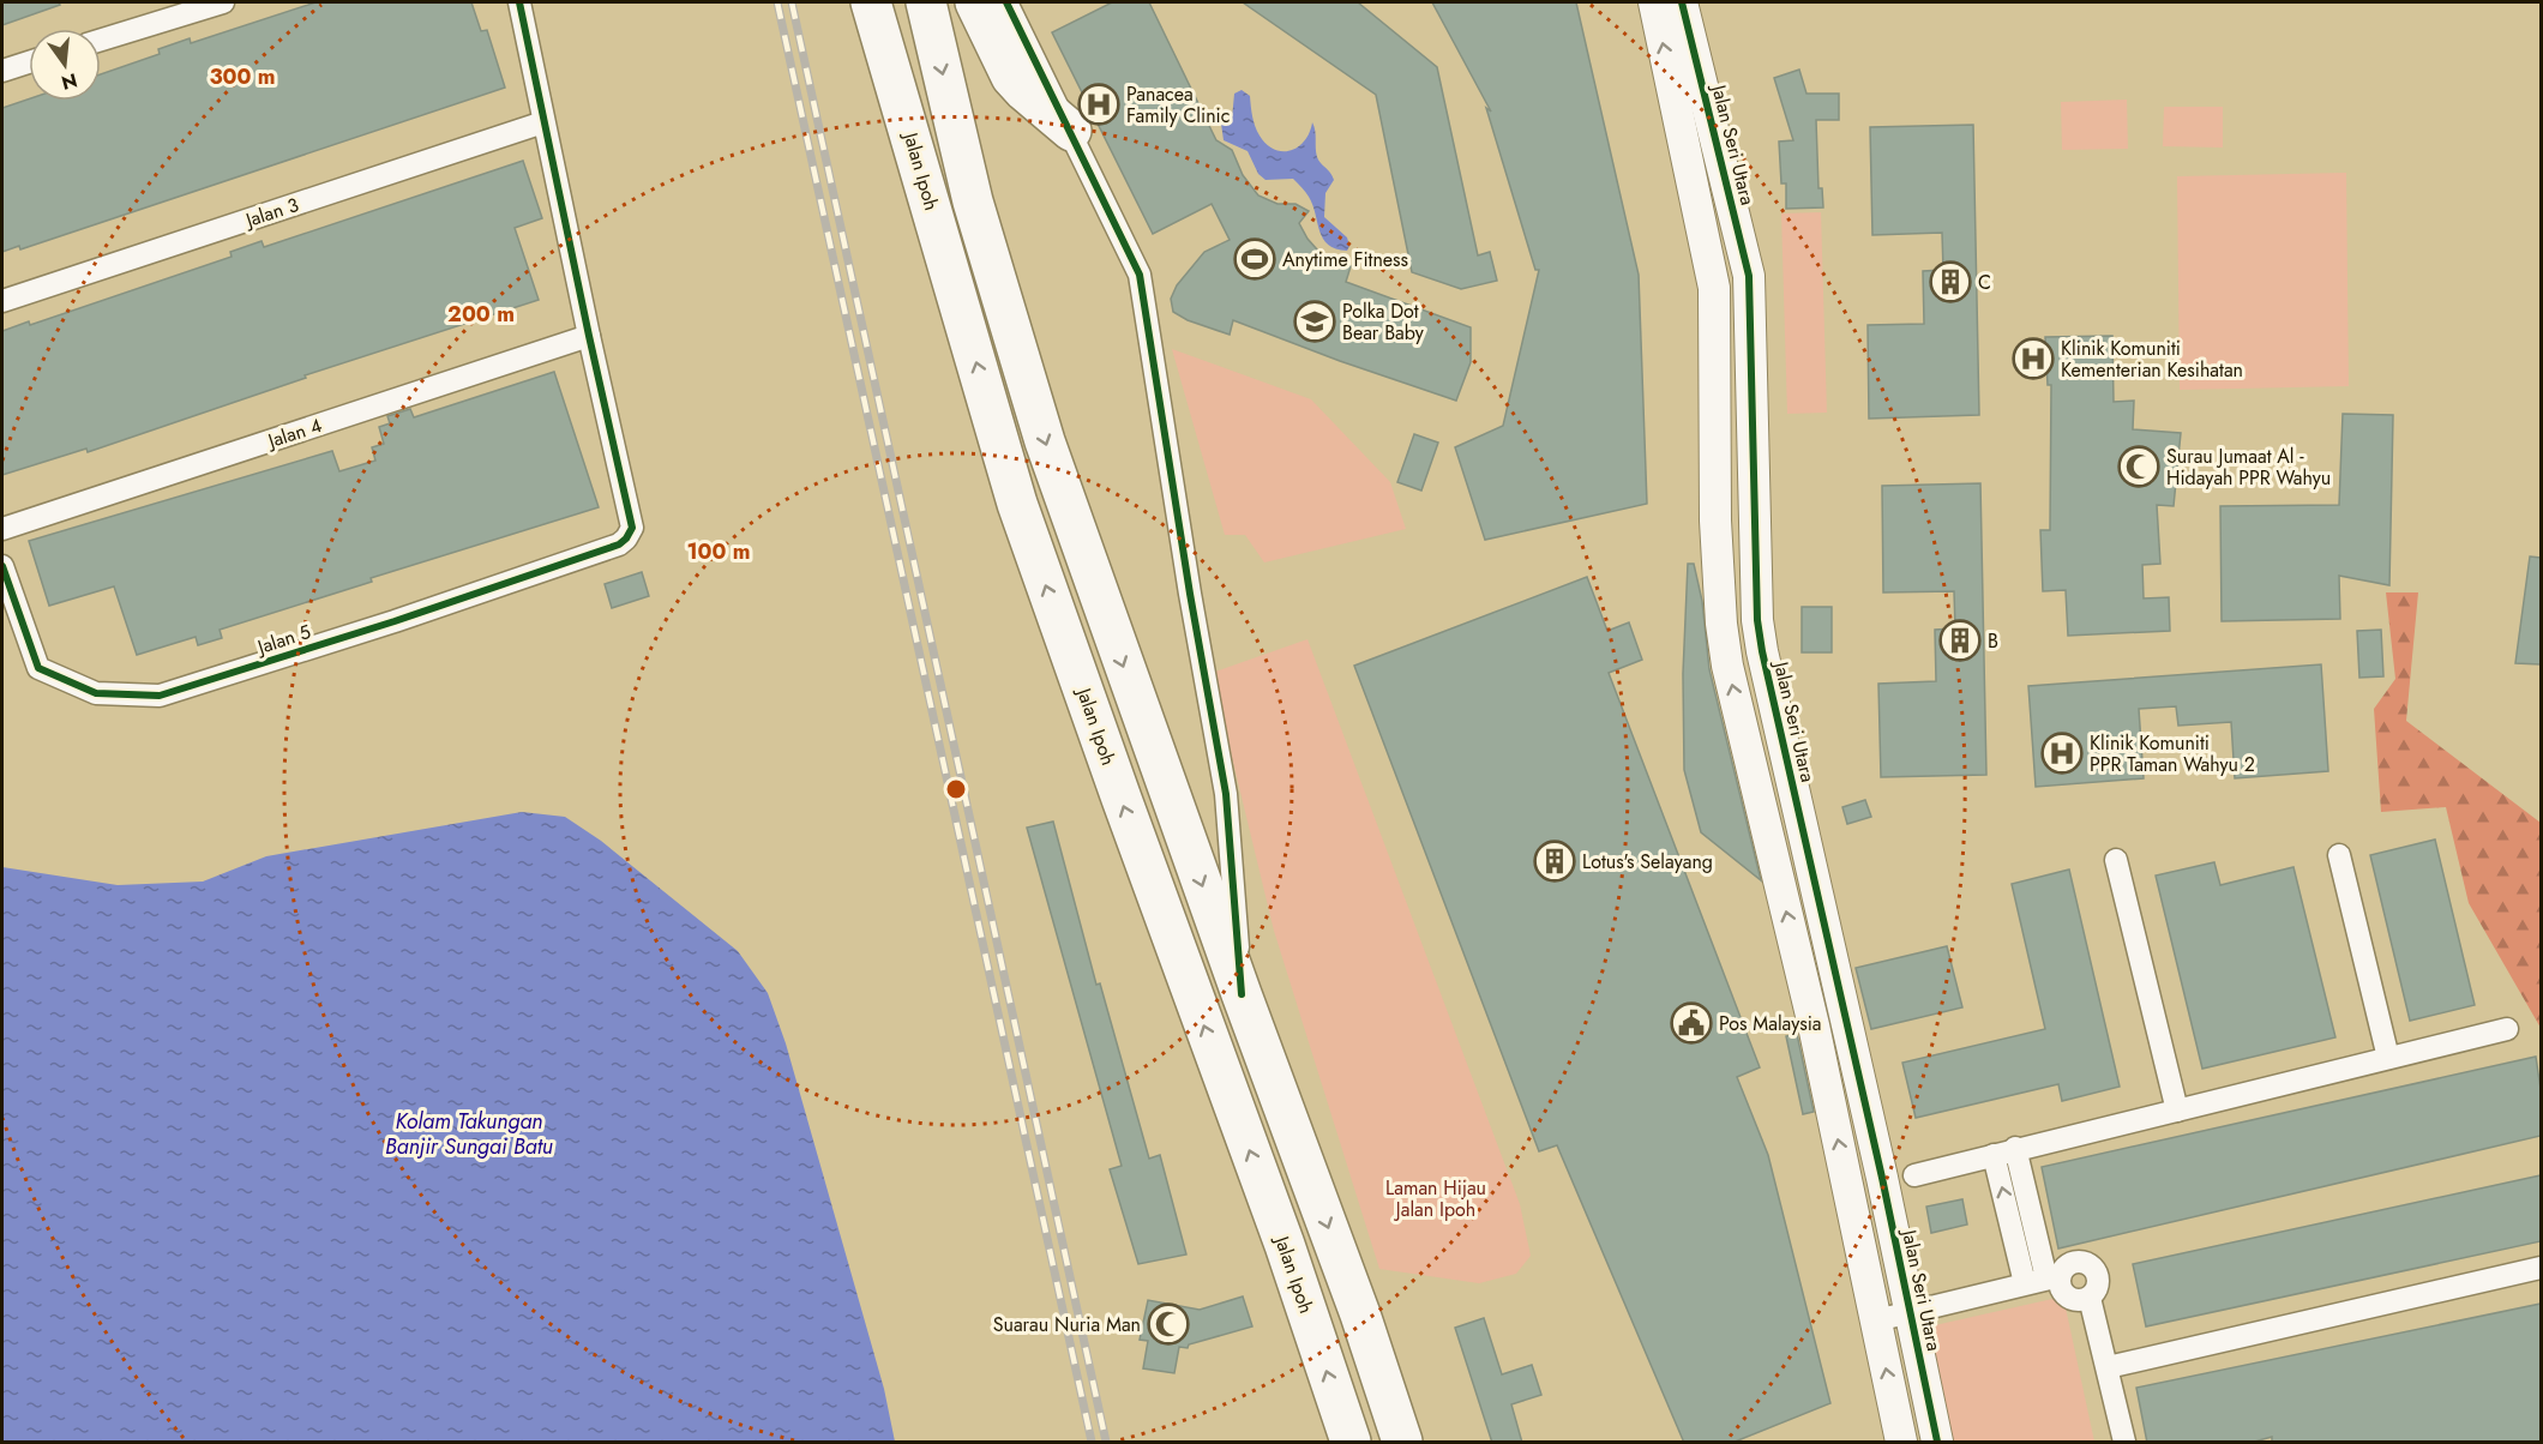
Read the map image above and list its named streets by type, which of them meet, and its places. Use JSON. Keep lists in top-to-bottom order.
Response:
{
  "streets": {
    "highway": ["Jalan Ipoh"],
    "street": [
      "Jalan Seri Utara",
      "Jalan 3",
      "Jalan 4",
      "Jalan 5"
    ]
  },
  "crossings": [
    ["Jalan 4", "Jalan 5"]
  ],
  "water": ["Kolam Takungan Banjir Sungai Batu"],
  "parks": ["Laman Hijau Jalan Ipoh"],
  "places": {
    "hospital": ["Panacea Family Clinic", "Klinik Komuniti Kementerian Kesihatan", "Klinik Komuniti PPR Taman Wahyu 2"],
    "sports": ["Anytime Fitness"],
    "building": ["C", "B", "Lotus's Selayang"],
    "school or university": ["Polka Dot Bear Baby"],
    "mosque": ["Surau Jumaat Al - Hidayah PPR Wahyu", "Suarau Nuria Man"],
    "public building": ["Pos Malaysia"]
  },
  "north": "bottom",
  "rings": ["300 m", "200 m", "100 m"]
}
